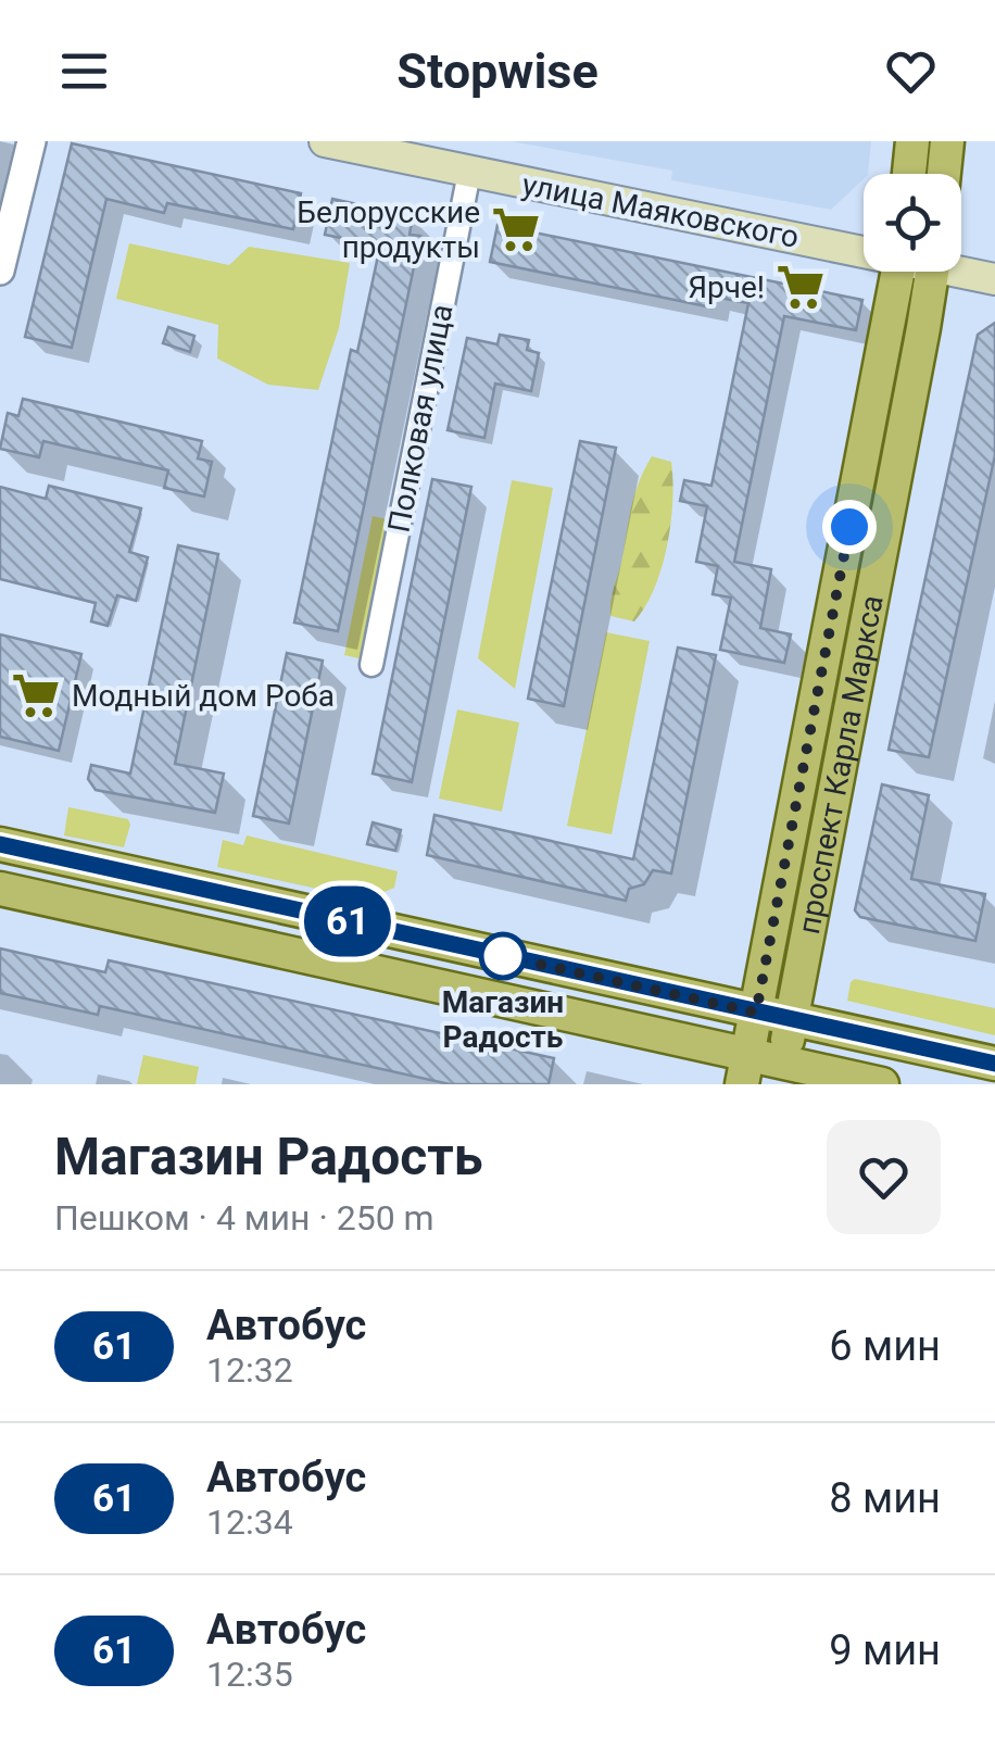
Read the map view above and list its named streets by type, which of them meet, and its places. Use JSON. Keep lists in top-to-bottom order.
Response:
{
  "streets": {
    "main road": ["улица Маяковского", "проспект Карла Маркса"],
    "street": ["Полковая улица"]
  },
  "crossings": [
    ["улица Маяковского", "Полковая улица"]
  ],
  "places": {
    "supermarket": ["Белорусские продукты", "Ярче!", "Модный дом Роба"],
    "other": ["Магазин Радость"]
  },
  "lines": ["bus line 61"],
  "page": {
    "header": "Stopwise",
    "on_map": "61",
    "heading": ["Магазин Радость", "Пешком · 4 мин · 250 m"],
    "list": [
      {
        "mark": "61",
        "name": "Автобус",
        "note": "12:32",
        "value": "6 мин"
      },
      {
        "mark": "61",
        "name": "Автобус",
        "note": "12:34",
        "value": "8 мин"
      },
      {
        "mark": "61",
        "name": "Автобус",
        "note": "12:35",
        "value": "9 мин"
      }
    ]
  }
}
